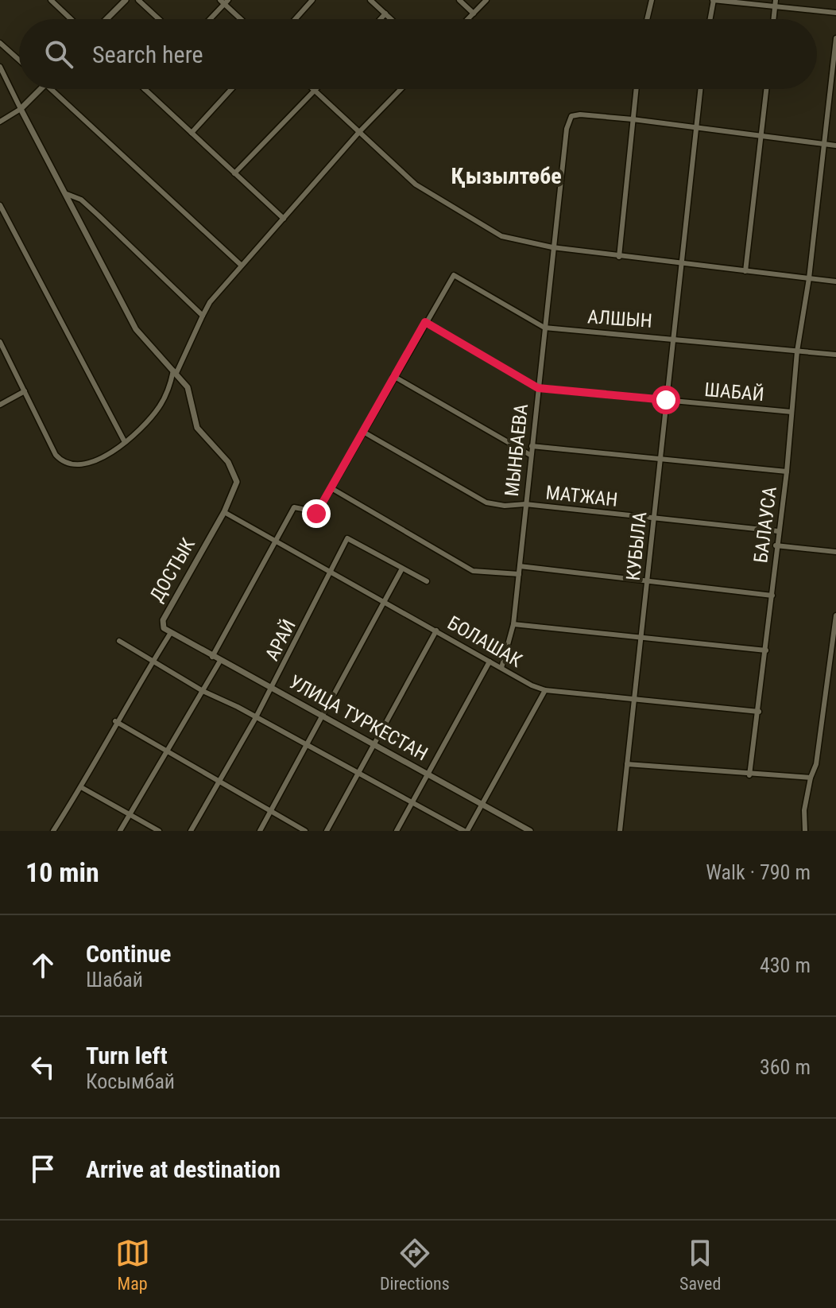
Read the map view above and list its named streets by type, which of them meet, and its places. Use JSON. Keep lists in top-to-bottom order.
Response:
{
  "streets": {
    "street": [
      "АЛШЫН",
      "ШАБАЙ",
      "МЫНБАЕВА",
      "МАТЖАН",
      "БАЛАУСА",
      "КУБЫЛА",
      "ДОСТЫК",
      "АРАЙ",
      "БОЛАШАК",
      "УЛИЦА ТУРКЕСТАН"
    ]
  },
  "crossings": [
    ["АЛШЫН", "ШАБАЙ"],
    ["АЛШЫН", "МЫНБАЕВА"],
    ["АЛШЫН", "БАЛАУСА"],
    ["АЛШЫН", "КУБЫЛА"],
    ["ШАБАЙ", "МЫНБАЕВА"],
    ["ШАБАЙ", "БАЛАУСА"],
    ["ШАБАЙ", "КУБЫЛА"],
    ["МЫНБАЕВА", "МАТЖАН"],
    ["МЫНБАЕВА", "БОЛАШАК"],
    ["МАТЖАН", "БАЛАУСА"],
    ["МАТЖАН", "КУБЫЛА"],
    ["БАЛАУСА", "БОЛАШАК"],
    ["КУБЫЛА", "БОЛАШАК"],
    ["ДОСТЫК", "БОЛАШАК"],
    ["ДОСТЫК", "УЛИЦА ТУРКЕСТАН"],
    ["АРАЙ", "БОЛАШАК"],
    ["АРАЙ", "УЛИЦА ТУРКЕСТАН"]
  ],
  "districts": ["Қызылтөбе"],
  "page": {
    "search": "Search here",
    "heading": ["10 min", "Walk · 790 m"],
    "list": [
      ["Continue", "Шабай", "430 m"],
      ["Turn left", "Косымбай", "360 m"],
      "Arrive at destination"
    ],
    "nav": ["Map", "Directions", "Saved"]
  }
}
